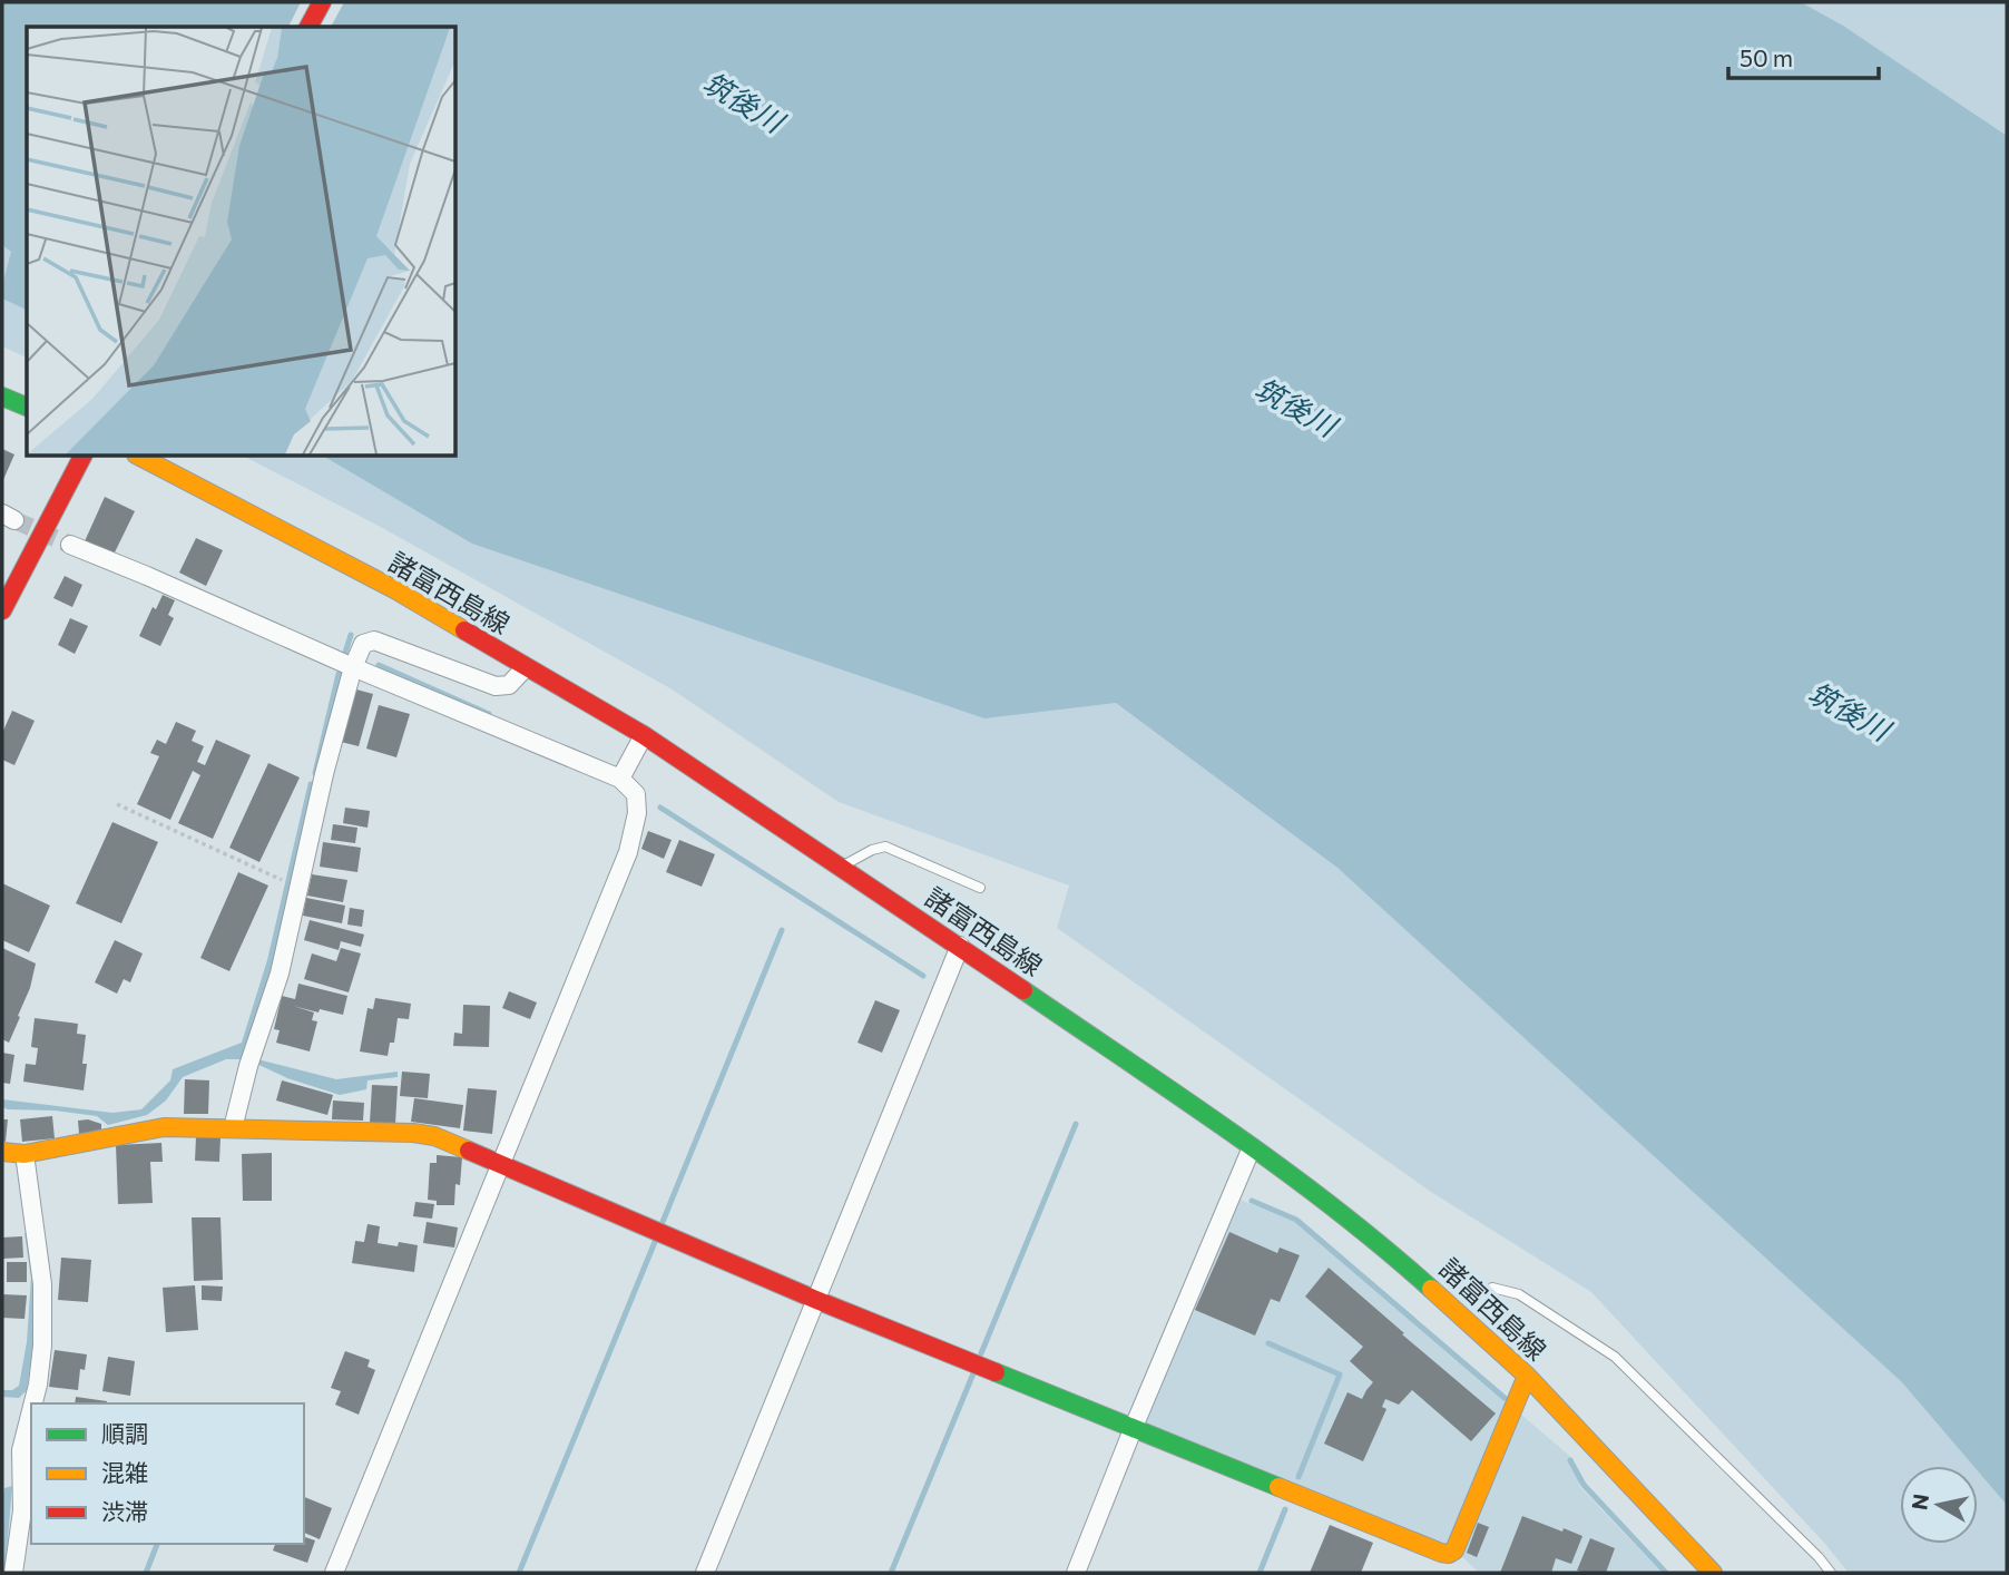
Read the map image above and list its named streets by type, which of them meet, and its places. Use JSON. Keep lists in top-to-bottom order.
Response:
{
  "streets": {
    "main road": ["諸富西島線"]
  },
  "water": ["筑後川"],
  "legend": ["順調", "混雑", "渋滞"],
  "scale_bar": "50 m",
  "north": "left"
}
